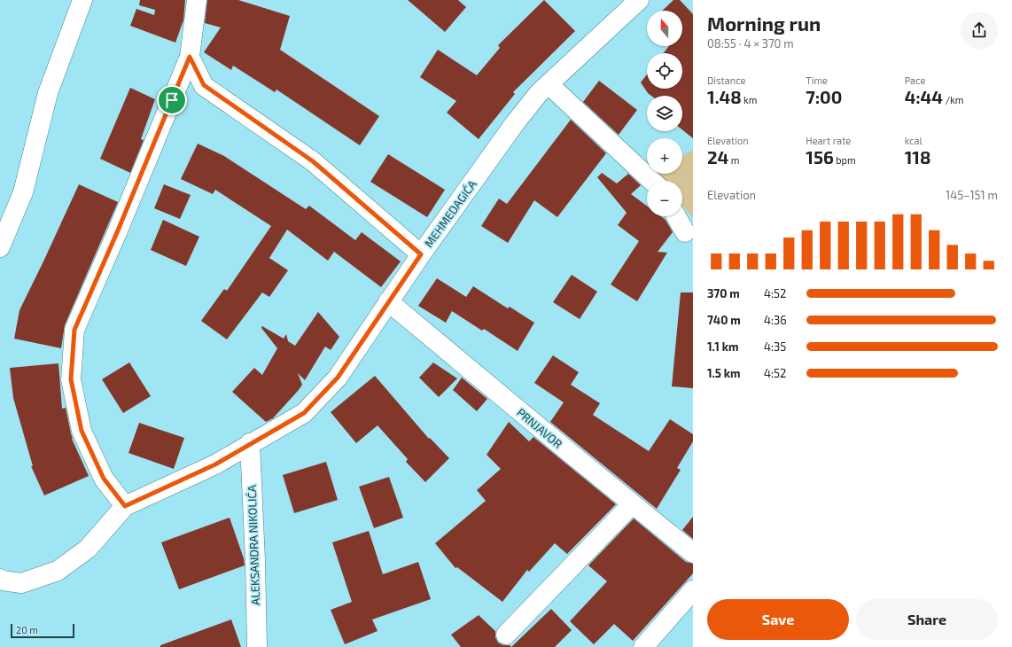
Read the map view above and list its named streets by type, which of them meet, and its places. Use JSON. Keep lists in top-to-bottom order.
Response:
{
  "streets": {
    "street": ["MEHMEDAGIĆA", "PRNJAVOR", "ALEKSANDRA NIKOLIĆA"]
  },
  "crossings": [
    ["MEHMEDAGIĆA", "PRNJAVOR"],
    ["MEHMEDAGIĆA", "ALEKSANDRA NIKOLIĆA"]
  ],
  "scale_bar": "20 m",
  "north": "top",
  "page": {
    "heading": ["Morning run", "08:55 · 4 × 370 m"],
    "map_buttons": ["+", "−"],
    "stats": [
      ["Distance", "1.48 km"],
      ["Time", "7:00"],
      ["Pace", "4:44 /km"],
      ["Elevation", "24 m"],
      ["Heart rate", "156 bpm"],
      ["kcal", "118"]
    ],
    "chart": ["Elevation", "145–151 m"],
    "list": [
      {
        "name": "370 m",
        "note": "4:52"
      },
      {
        "name": "740 m",
        "note": "4:36"
      },
      {
        "name": "1.1 km",
        "note": "4:35"
      },
      {
        "name": "1.5 km",
        "note": "4:52"
      }
    ],
    "buttons": ["Save", "Share"],
    "scale": "20 m"
  }
}
